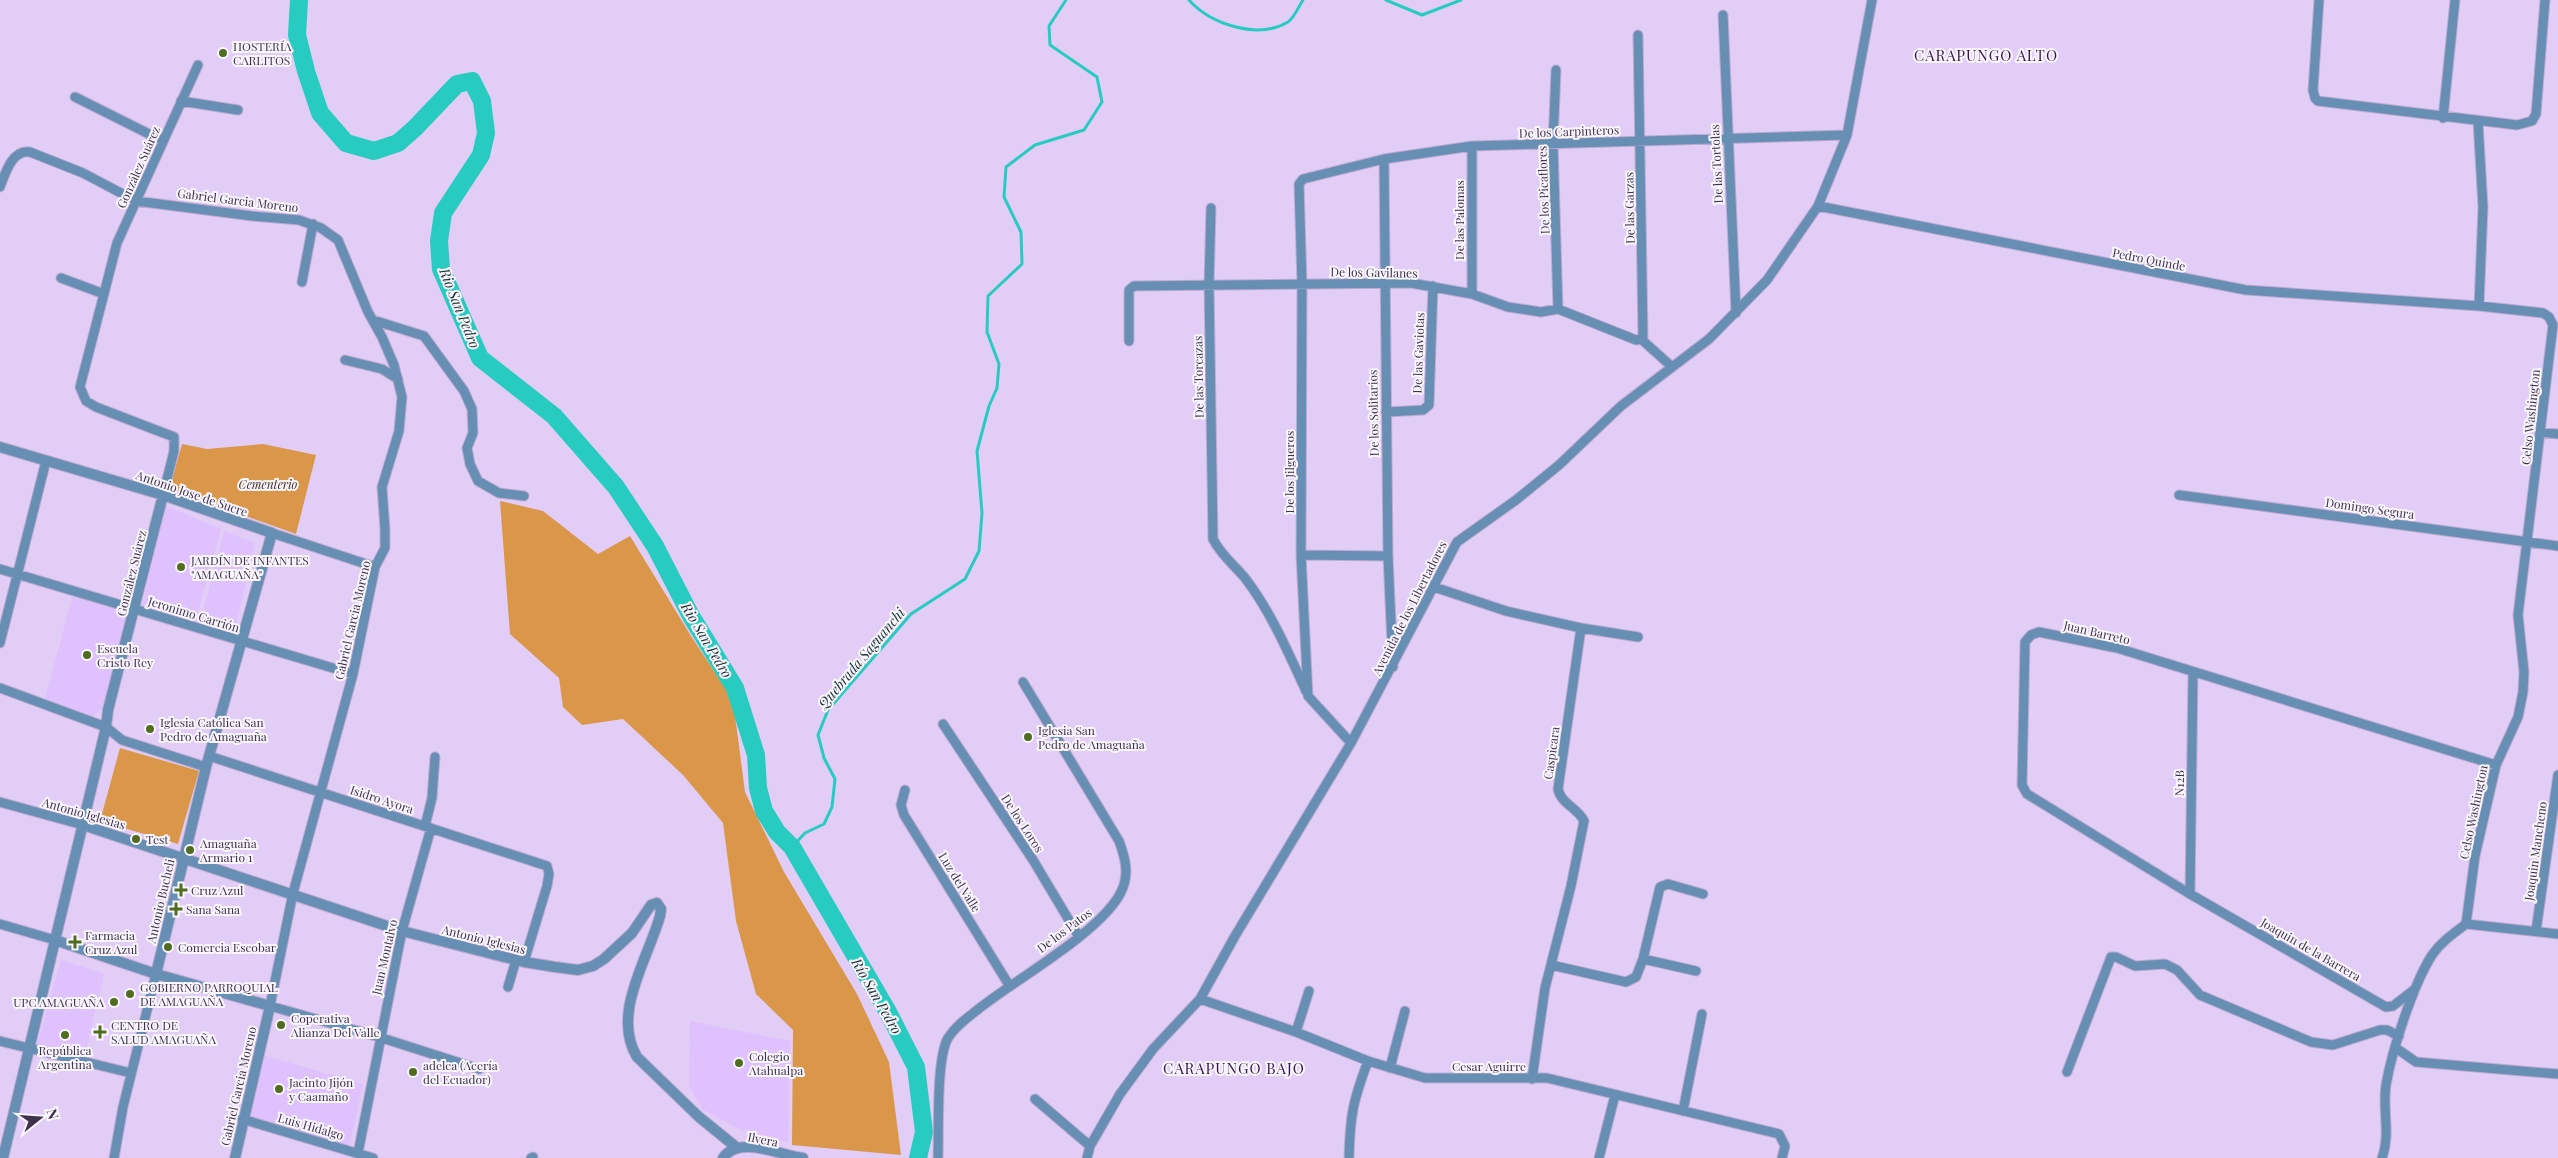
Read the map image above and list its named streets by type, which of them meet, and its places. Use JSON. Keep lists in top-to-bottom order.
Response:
{
  "streets": {
    "street": [
      "De los Carpinteros",
      "De las Tortolas",
      "González Suárez",
      "De los Picaflores",
      "Gabriel Garcia Moreno",
      "De las Garzas",
      "De las Palomas",
      "Pedro Quinde",
      "De los Gavilanes",
      "De las Gaviotas",
      "De las Torcazas",
      "De los Solitarios",
      "Celso Washington",
      "De los Jilgueros",
      "Antonio Jose de Sucre",
      "Domingo Segura",
      "Avenida de los Libertadores",
      "Jeronimo Carrión",
      "Juan Barreto",
      "Caspicara",
      "N12B",
      "Isidro Ayora",
      "Antonio Iglesias",
      "De los Loros",
      "Joaquin Mancheno",
      "Luz del Valle",
      "Antonio Bucheli",
      "De los Patos",
      "Joaquin de la Barrera",
      "Juan Montalvo",
      "Cesar Aguirre",
      "Luis Hidalgo",
      "Ilvera"
    ]
  },
  "crossings": [
    ["De los Carpinteros", "De las Tortolas"],
    ["De los Carpinteros", "De los Picaflores"],
    ["De los Carpinteros", "De las Garzas"],
    ["De los Carpinteros", "De las Palomas"],
    ["De los Carpinteros", "De los Solitarios"],
    ["De los Carpinteros", "De los Jilgueros"],
    ["De los Carpinteros", "Avenida de los Libertadores"],
    ["De las Tortolas", "Avenida de los Libertadores"],
    ["González Suárez", "Gabriel Garcia Moreno"],
    ["González Suárez", "Antonio Jose de Sucre"],
    ["González Suárez", "Jeronimo Carrión"],
    ["González Suárez", "Antonio Iglesias"],
    ["De los Picaflores", "De los Gavilanes"],
    ["Gabriel Garcia Moreno", "Antonio Jose de Sucre"],
    ["Gabriel Garcia Moreno", "Jeronimo Carrión"],
    ["Gabriel Garcia Moreno", "Isidro Ayora"],
    ["Gabriel Garcia Moreno", "Antonio Iglesias"],
    ["Gabriel Garcia Moreno", "Luis Hidalgo"],
    ["De las Garzas", "De los Gavilanes"],
    ["De las Palomas", "De los Gavilanes"],
    ["Pedro Quinde", "Celso Washington"],
    ["Pedro Quinde", "Avenida de los Libertadores"],
    ["De los Gavilanes", "De las Gaviotas"],
    ["De los Gavilanes", "De las Torcazas"],
    ["De los Gavilanes", "De los Solitarios"],
    ["De los Gavilanes", "De los Jilgueros"],
    ["De las Gaviotas", "De los Solitarios"],
    ["De las Torcazas", "De los Jilgueros"],
    ["De los Solitarios", "Avenida de los Libertadores"],
    ["Celso Washington", "Domingo Segura"],
    ["Celso Washington", "Juan Barreto"],
    ["Antonio Jose de Sucre", "Antonio Bucheli"],
    ["Avenida de los Libertadores", "Cesar Aguirre"],
    ["Jeronimo Carrión", "Antonio Bucheli"],
    ["Juan Barreto", "N12B"],
    ["Juan Barreto", "Joaquin de la Barrera"],
    ["Caspicara", "Cesar Aguirre"],
    ["N12B", "Joaquin de la Barrera"],
    ["Isidro Ayora", "Antonio Iglesias"],
    ["Isidro Ayora", "Antonio Bucheli"],
    ["Isidro Ayora", "Juan Montalvo"],
    ["Antonio Iglesias", "Antonio Bucheli"],
    ["Antonio Iglesias", "Juan Montalvo"],
    ["Antonio Iglesias", "Ilvera"],
    ["De los Loros", "De los Patos"],
    ["Luz del Valle", "De los Patos"],
    ["Juan Montalvo", "Luis Hidalgo"]
  ],
  "districts": ["CARAPUNGO ALTO", "CARAPUNGO BAJO"],
  "water": ["Rio San Pedro", "Quebrada Saguanchi", "Río San Pedro"],
  "parks": ["Cementerio"],
  "places": {
    "other": [
      "HOSTERÍA CARLITOS",
      "JARDÍN DE INFANTES \"AMAGUAÑA\"",
      "Escuela Cristo Rey",
      "Iglesia Católica San Pedro de Amaguaña",
      "Iglesia San Pedro de Amaguaña",
      "Test",
      "Amaguaña Armario 1",
      "Comercia Escobar",
      "GOBIERNO PARROQUIAL DE AMAGUAÑA",
      "UPC AMAGUAÑA",
      "Coperativa Alianza Del Valle",
      "República Argentina",
      "Colegio Atahualpa",
      "adelca (Acería del Ecuador)",
      "Jacinto Jijón y Caamaño"
    ],
    "health": [
      "Cruz Azul",
      "Sana Sana",
      "Farmacia Cruz Azul",
      "CENTRO DE SALUD AMAGUAÑA"
    ]
  },
  "north": "right"
}
